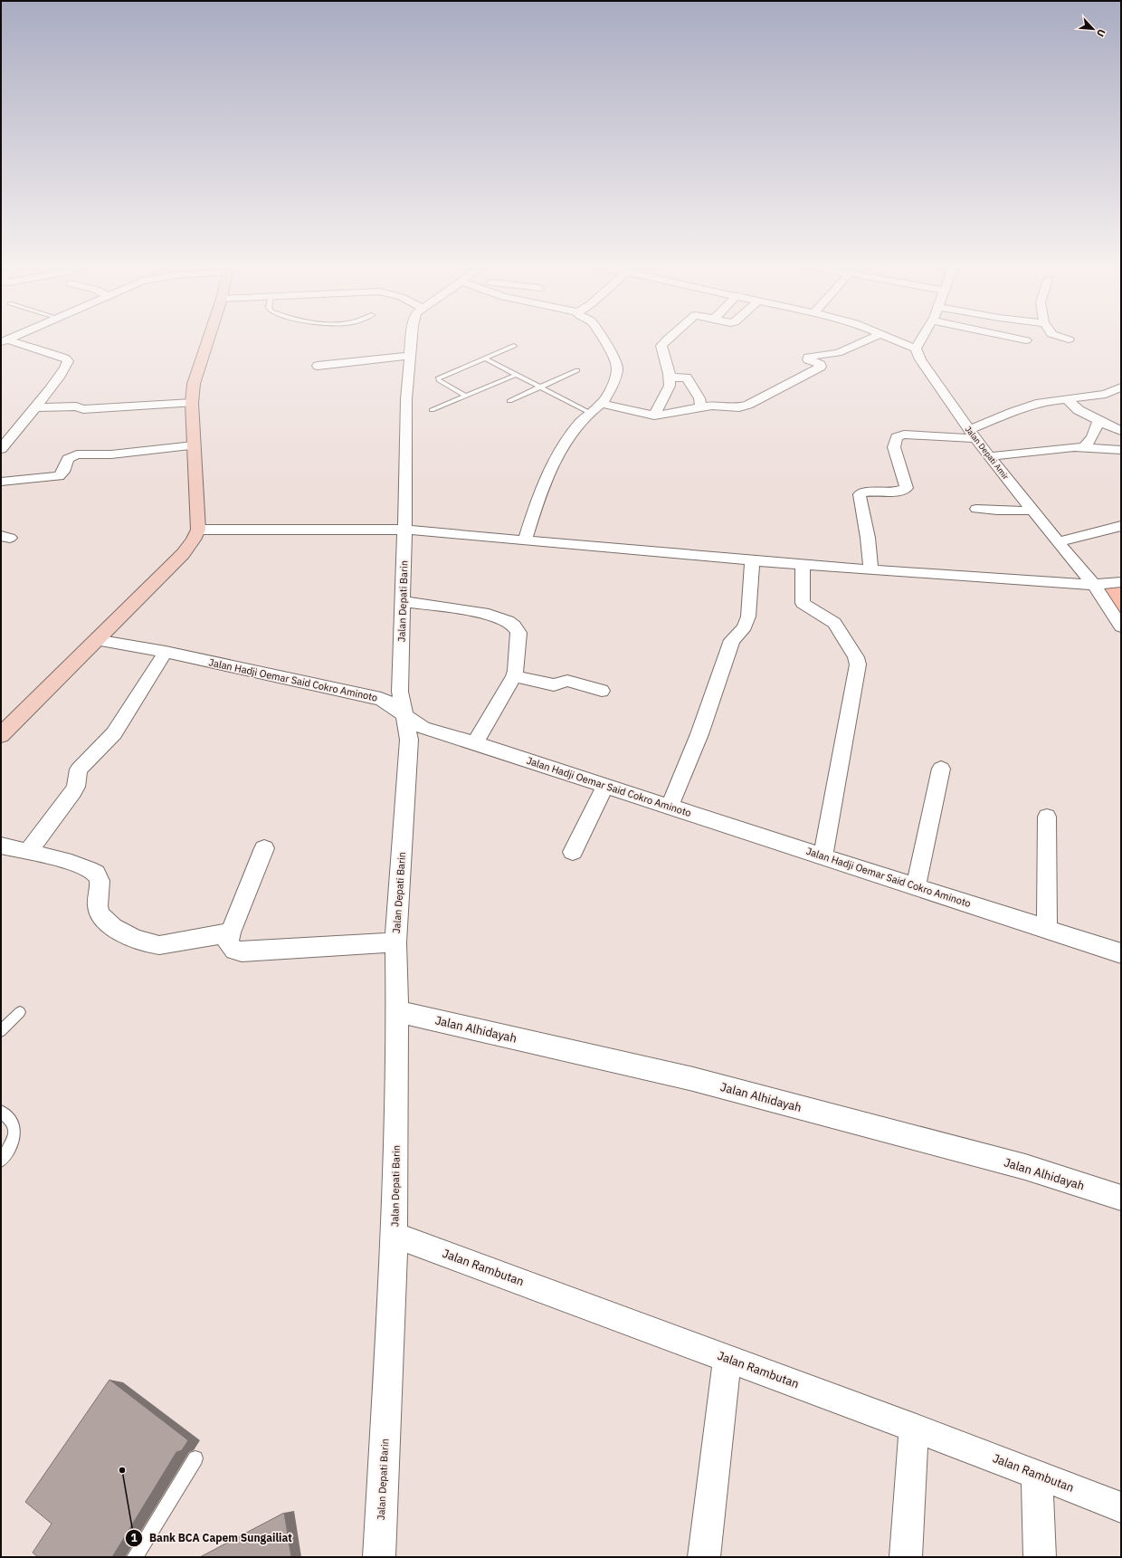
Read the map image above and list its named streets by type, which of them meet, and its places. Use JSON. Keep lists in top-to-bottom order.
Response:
{
  "streets": {
    "street": [
      "Jalan Depati Amir",
      "Jalan Depati Barin",
      "Jalan Hadji Oemar Said Cokro Aminoto",
      "Jalan Alhidayah",
      "Jalan Rambutan"
    ]
  },
  "crossings": [
    ["Jalan Depati Barin", "Jalan Hadji Oemar Said Cokro Aminoto"],
    ["Jalan Depati Barin", "Jalan Alhidayah"],
    ["Jalan Depati Barin", "Jalan Rambutan"]
  ],
  "places": ["Bank BCA Capem Sungailiat"],
  "north": "bottom right"
}
